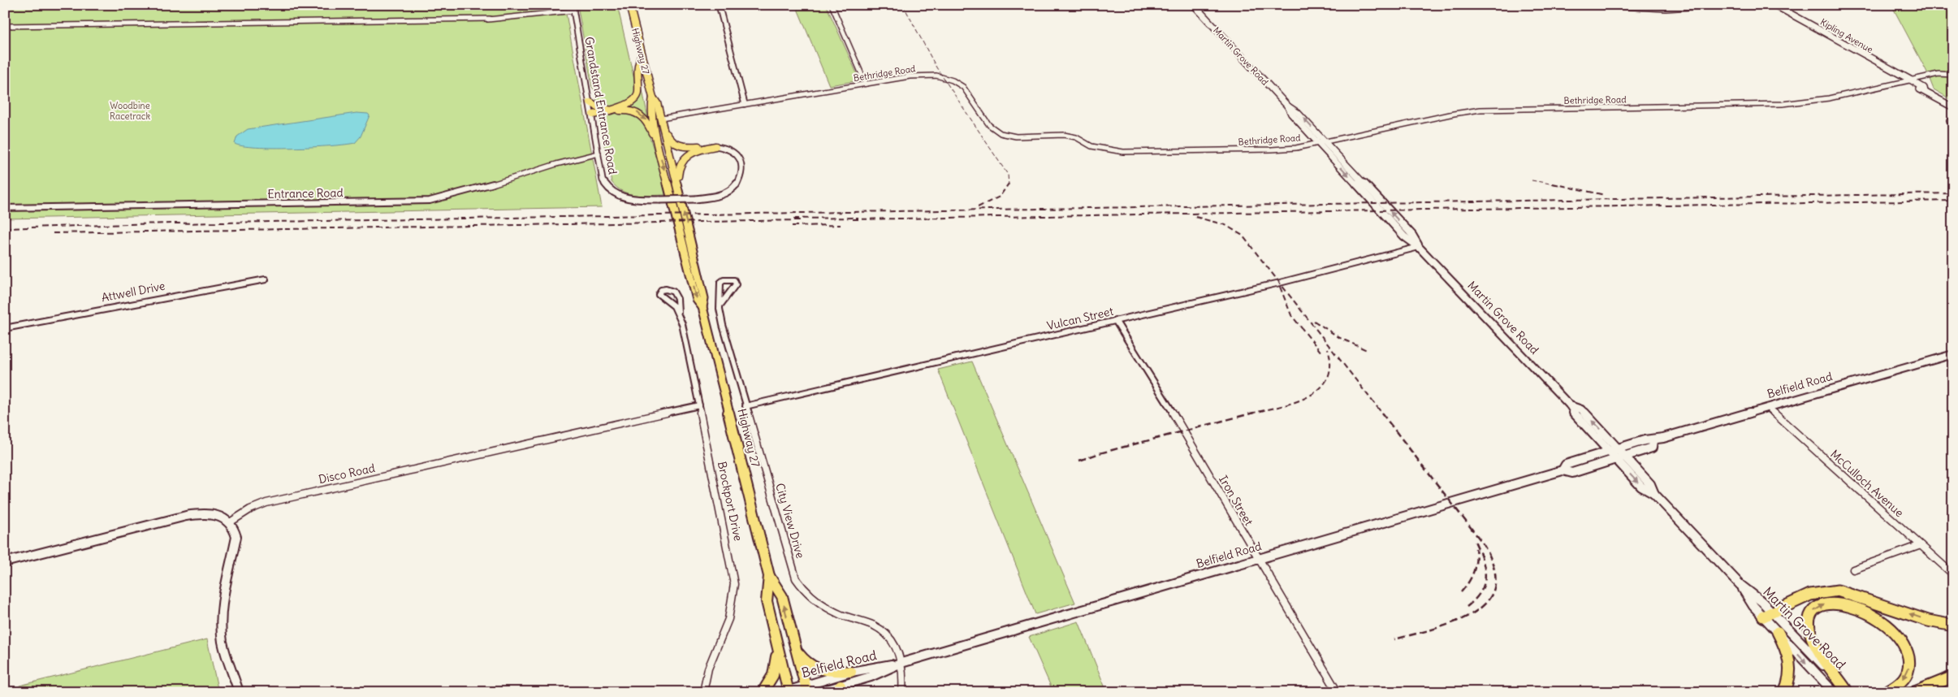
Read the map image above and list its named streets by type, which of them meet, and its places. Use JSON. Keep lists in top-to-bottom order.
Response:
{
  "streets": {
    "main road": [
      "Kipling Avenue",
      "Highway 27",
      "Martin Grove Road",
      "Belfield Road"
    ],
    "street": [
      "Bethridge Road",
      "Grandstand Entrance Road",
      "Entrance Road",
      "Attwell Drive",
      "Vulcan Street",
      "Disco Road",
      "McCulloch Avenue",
      "Iron Street",
      "Brockport Drive",
      "City View Drive"
    ]
  },
  "crossings": [
    ["Kipling Avenue", "Bethridge Road"],
    ["Highway 27", "Bethridge Road"],
    ["Highway 27", "Belfield Road"],
    ["Martin Grove Road", "Bethridge Road"],
    ["Martin Grove Road", "Vulcan Street"],
    ["Martin Grove Road", "Belfield Road"],
    ["Grandstand Entrance Road", "Entrance Road"],
    ["Vulcan Street", "Iron Street"],
    ["Vulcan Street", "City View Drive"],
    ["Belfield Road", "McCulloch Avenue"],
    ["Belfield Road", "Iron Street"],
    ["Belfield Road", "City View Drive"],
    ["Disco Road", "Brockport Drive"]
  ],
  "parks": ["Woodbine Racetrack"]
}
